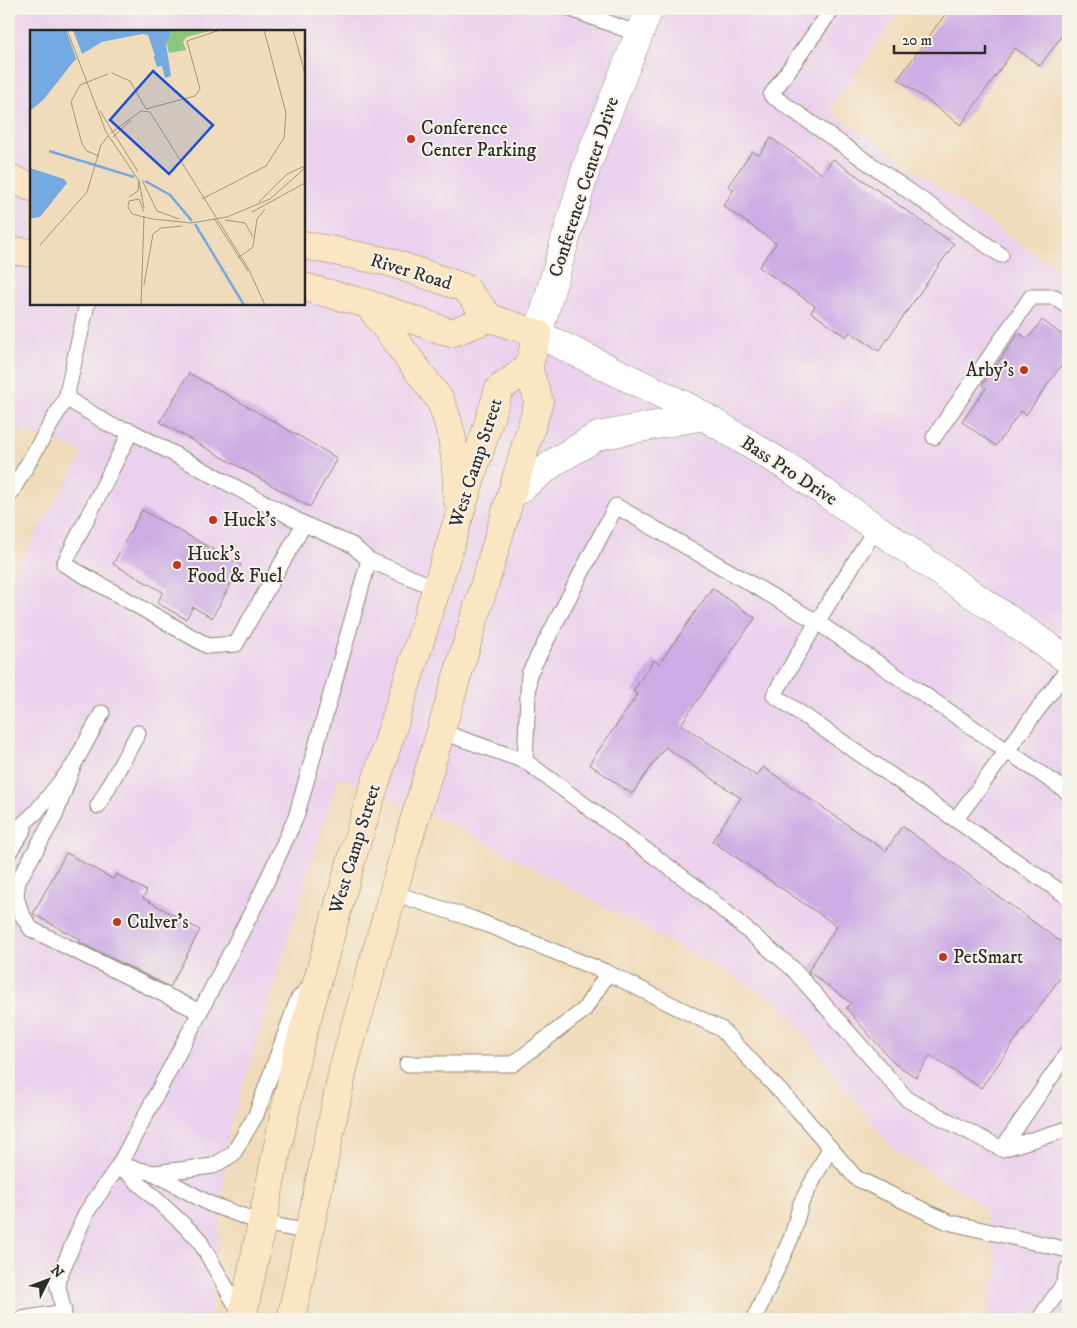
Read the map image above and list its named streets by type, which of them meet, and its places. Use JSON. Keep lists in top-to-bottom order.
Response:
{
  "streets": {
    "main road": [
      "Conference Center Drive",
      "River Road",
      "West Camp Street",
      "Bass Pro Drive"
    ]
  },
  "crossings": [
    ["Conference Center Drive", "West Camp Street"],
    ["Conference Center Drive", "Bass Pro Drive"],
    ["River Road", "Bass Pro Drive"]
  ],
  "places": [
    "Conference Center Parking",
    "Arby's",
    "Huck's",
    "Huck's Food & Fuel",
    "Culver's",
    "PetSmart"
  ],
  "scale_bar": "20 m",
  "north": "top right"
}
